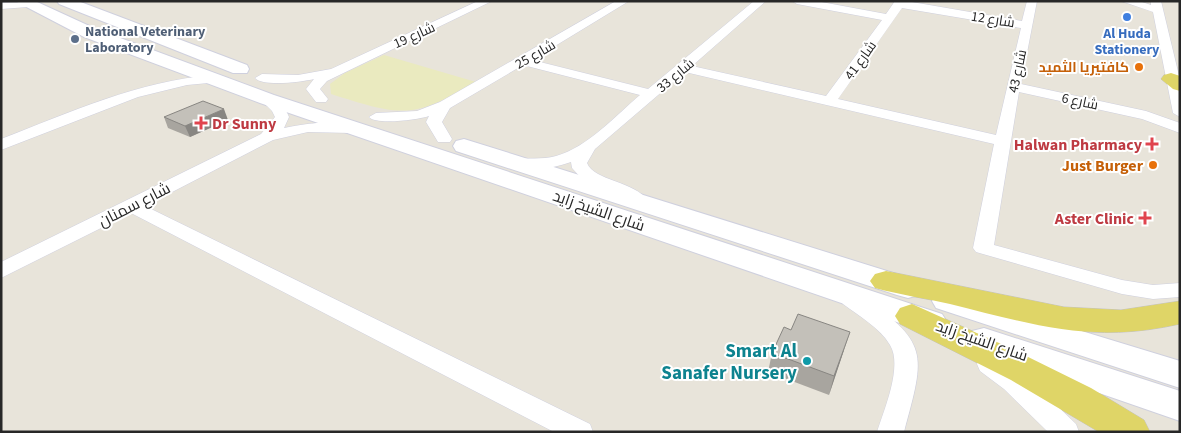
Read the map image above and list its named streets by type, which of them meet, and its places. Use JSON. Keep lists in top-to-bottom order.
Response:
{
  "streets": {
    "main road": ["شارع الشيخ زايد"],
    "street": [
      "شارع 12",
      "شارع 19",
      "شارع 25",
      "شارع 41",
      "شارع 43",
      "شارع 33",
      "شارع 6",
      "شارع سمنان"
    ]
  },
  "crossings": [
    ["شارع 12", "شارع 41"],
    ["شارع 12", "شارع 43"],
    ["شارع 25", "شارع سمنان"],
    ["شارع 25", "شارع الشيخ زايد"],
    ["شارع 43", "شارع 6"],
    ["شارع 33", "شارع الشيخ زايد"],
    ["شارع سمنان", "شارع الشيخ زايد"]
  ],
  "places": {
    "other": [
      "Al Huda Stationery",
      "National Veterinary Laboratory",
      "كافتيريا الثميد",
      "Just Burger",
      "Smart Al Sanafer Nursery"
    ],
    "health": ["Dr Sunny", "Halwan Pharmacy", "Aster Clinic"]
  }
}
